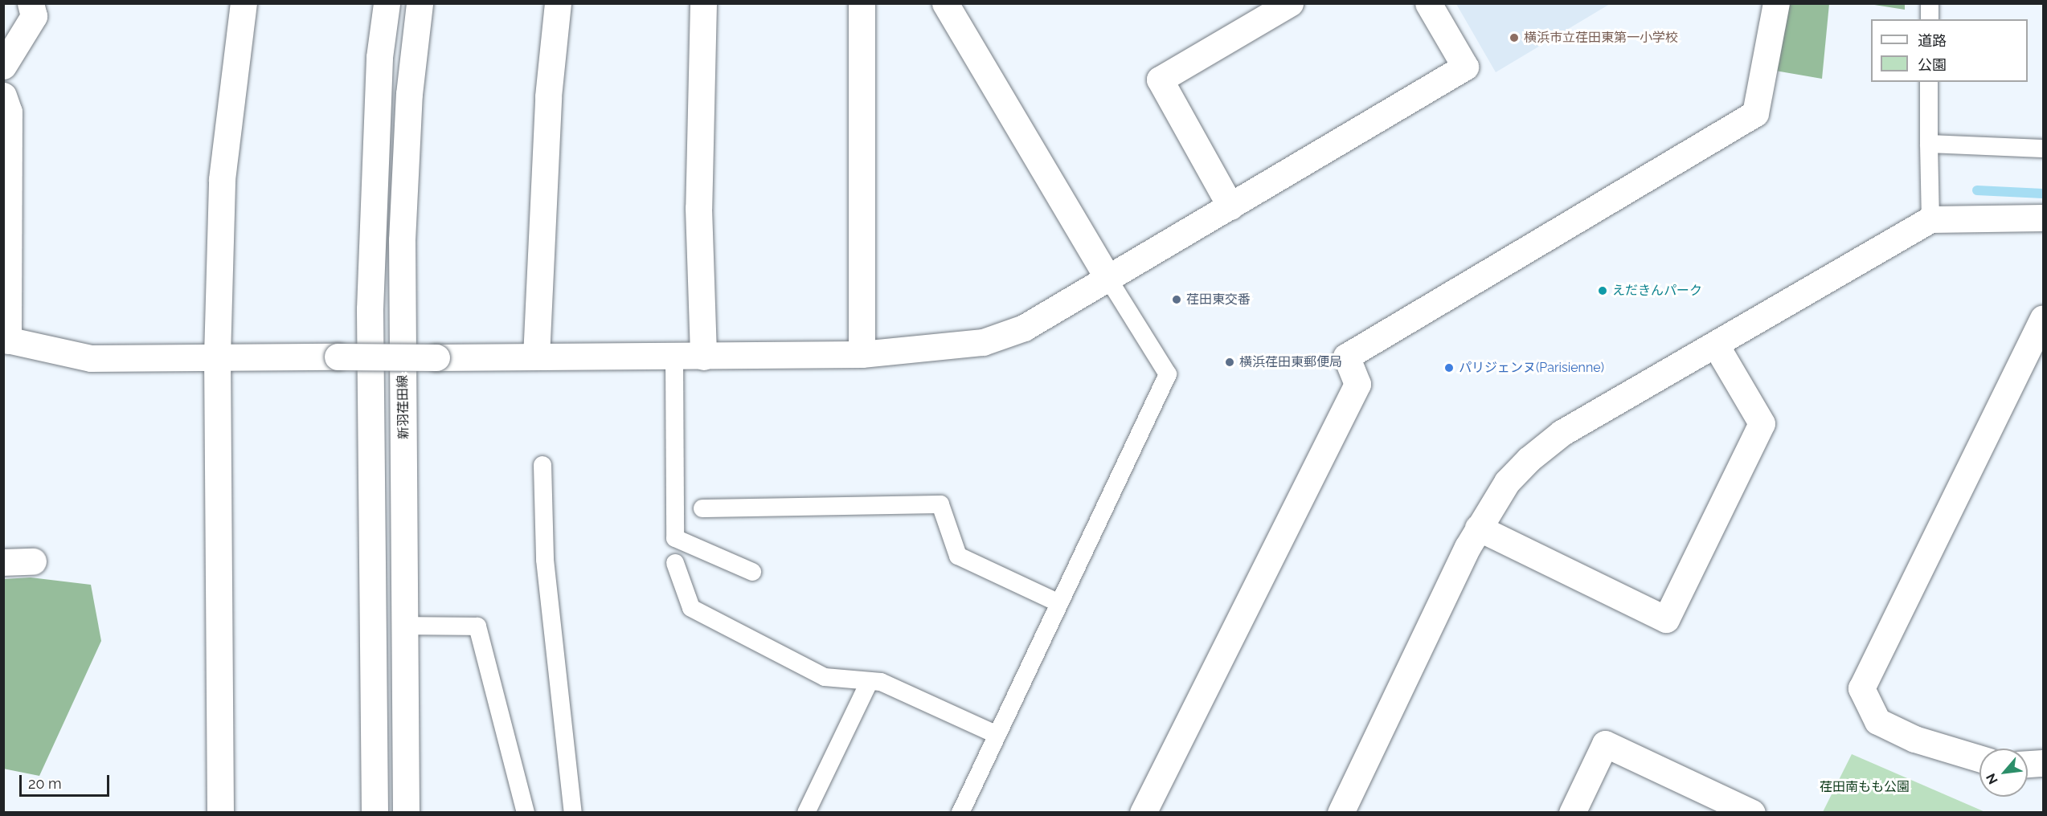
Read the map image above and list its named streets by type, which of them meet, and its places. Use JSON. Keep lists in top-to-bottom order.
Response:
{
  "streets": {
    "street": ["新羽荏田線"]
  },
  "parks": ["荏田南もも公園"],
  "places": [
    "横浜市立荏田東第一小学校",
    "えだきんパーク",
    "荏田東交番",
    "横浜荏田東郵便局",
    "パリジェンヌ(Parisienne)"
  ],
  "legend": ["道路", "公園"],
  "scale_bar": "20 m",
  "north": "bottom left"
}
